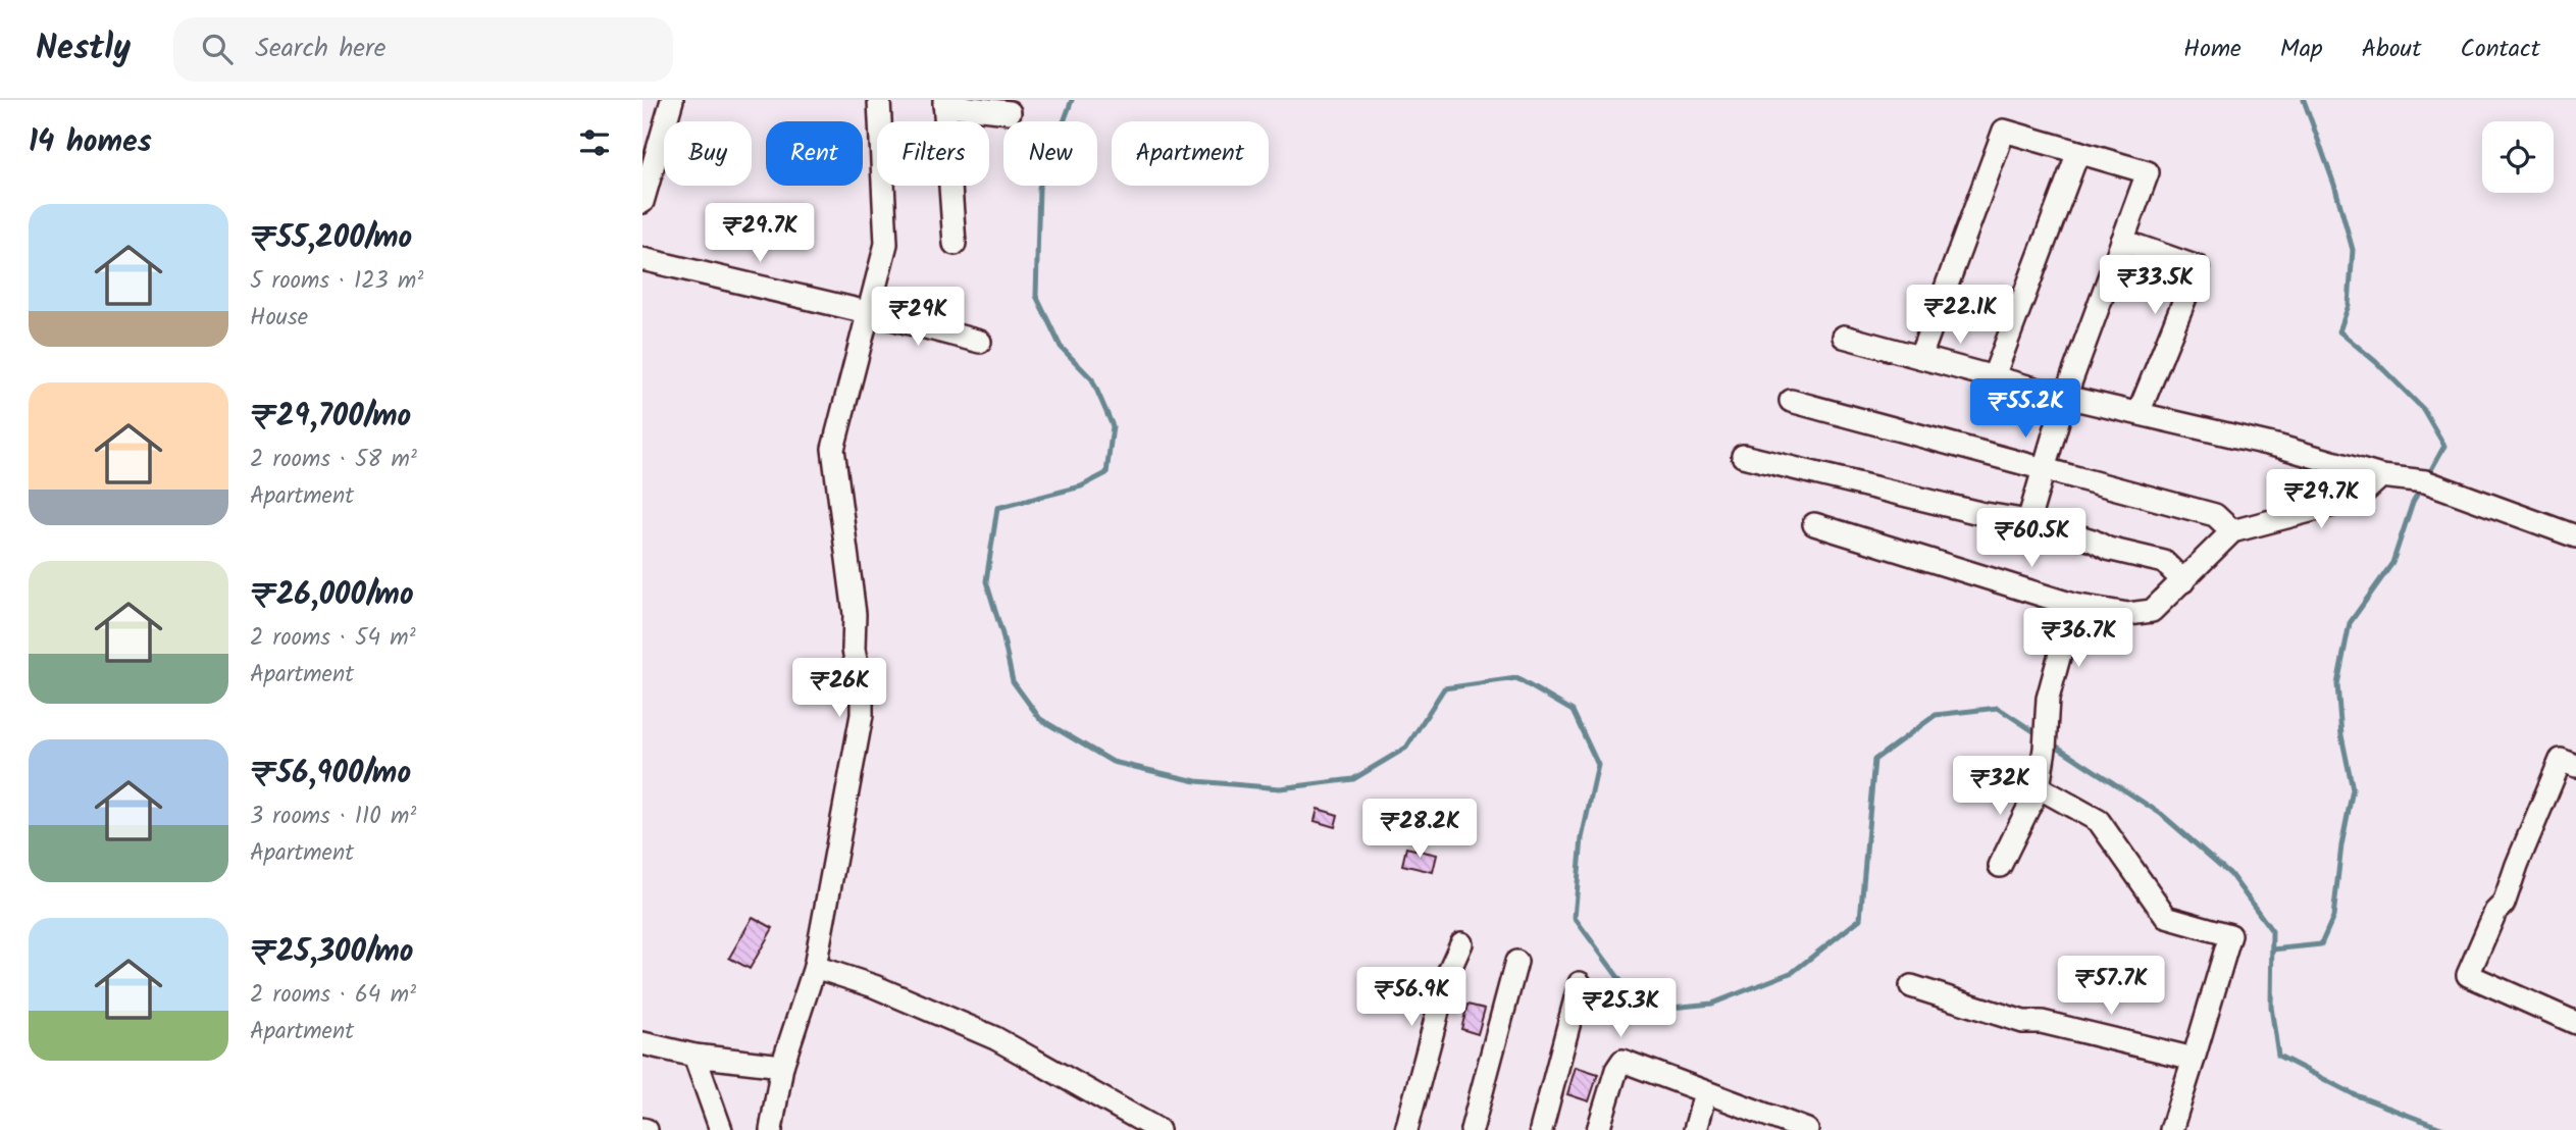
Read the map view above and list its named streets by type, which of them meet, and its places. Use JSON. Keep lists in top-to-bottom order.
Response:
{
  "page": {
    "header": "Nestly",
    "search": "Search here",
    "nav": [
      "Home",
      "Map",
      "About",
      "Contact"
    ],
    "heading": "14 homes",
    "chip": [
      "Buy",
      "Rent",
      "Filters",
      "New",
      "Apartment"
    ],
    "list": [
      {
        "name": "₹55,200/mo",
        "note": "5 rooms · 123 m² · House"
      },
      {
        "name": "₹29,700/mo",
        "note": "2 rooms · 58 m² · Apartment"
      },
      {
        "name": "₹26,000/mo",
        "note": "2 rooms · 54 m² · Apartment"
      },
      {
        "name": "₹56,900/mo",
        "note": "3 rooms · 110 m² · Apartment"
      },
      {
        "name": "₹25,300/mo",
        "note": "2 rooms · 64 m² · Apartment"
      }
    ],
    "price": [
      "₹29.7K",
      "₹33.5K",
      "₹22.1K",
      "₹29K",
      "₹55.2K",
      "₹29.7K",
      "₹60.5K",
      "₹36.7K",
      "₹26K",
      "₹32K",
      "₹28.2K",
      "₹57.7K",
      "₹56.9K",
      "₹25.3K"
    ]
  }
}
